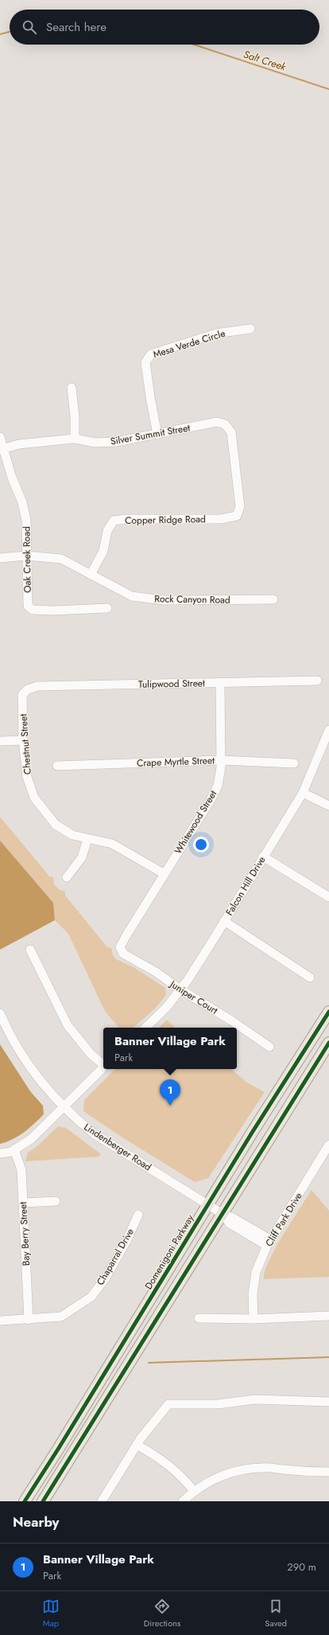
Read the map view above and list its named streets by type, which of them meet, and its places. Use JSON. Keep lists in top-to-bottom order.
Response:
{
  "streets": {
    "main road": ["Domenigoni Parkway"],
    "street": [
      "Mesa Verde Circle",
      "Silver Summit Street",
      "Copper Ridge Road",
      "Oak Creek Road",
      "Rock Canyon Road",
      "Tulipwood Street",
      "Chestnut Street",
      "Crape Myrtle Street",
      "Whitewood Street",
      "Falcon Hill Drive",
      "Juniper Court",
      "Lindenberger Road",
      "Cliff Park Drive",
      "Bay Berry Street",
      "Chaparral Drive"
    ]
  },
  "crossings": [
    ["Mesa Verde Circle", "Silver Summit Street"],
    ["Silver Summit Street", "Copper Ridge Road"],
    ["Silver Summit Street", "Oak Creek Road"],
    ["Copper Ridge Road", "Rock Canyon Road"],
    ["Oak Creek Road", "Rock Canyon Road"],
    ["Tulipwood Street", "Chestnut Street"],
    ["Tulipwood Street", "Whitewood Street"],
    ["Chestnut Street", "Whitewood Street"],
    ["Crape Myrtle Street", "Whitewood Street"],
    ["Whitewood Street", "Juniper Court"],
    ["Falcon Hill Drive", "Juniper Court"],
    ["Lindenberger Road", "Cliff Park Drive"],
    ["Lindenberger Road", "Domenigoni Parkway"],
    ["Bay Berry Street", "Chaparral Drive"]
  ],
  "water": ["Salt Creek"],
  "page": {
    "search": "Search here",
    "popup": ["Banner Village Park", "Park"],
    "pins": "1",
    "heading": "Nearby",
    "list": [
      {
        "mark": "1",
        "name": "Banner Village Park",
        "note": "Park",
        "value": "290 m"
      }
    ],
    "nav": ["Map", "Directions", "Saved"]
  }
}
